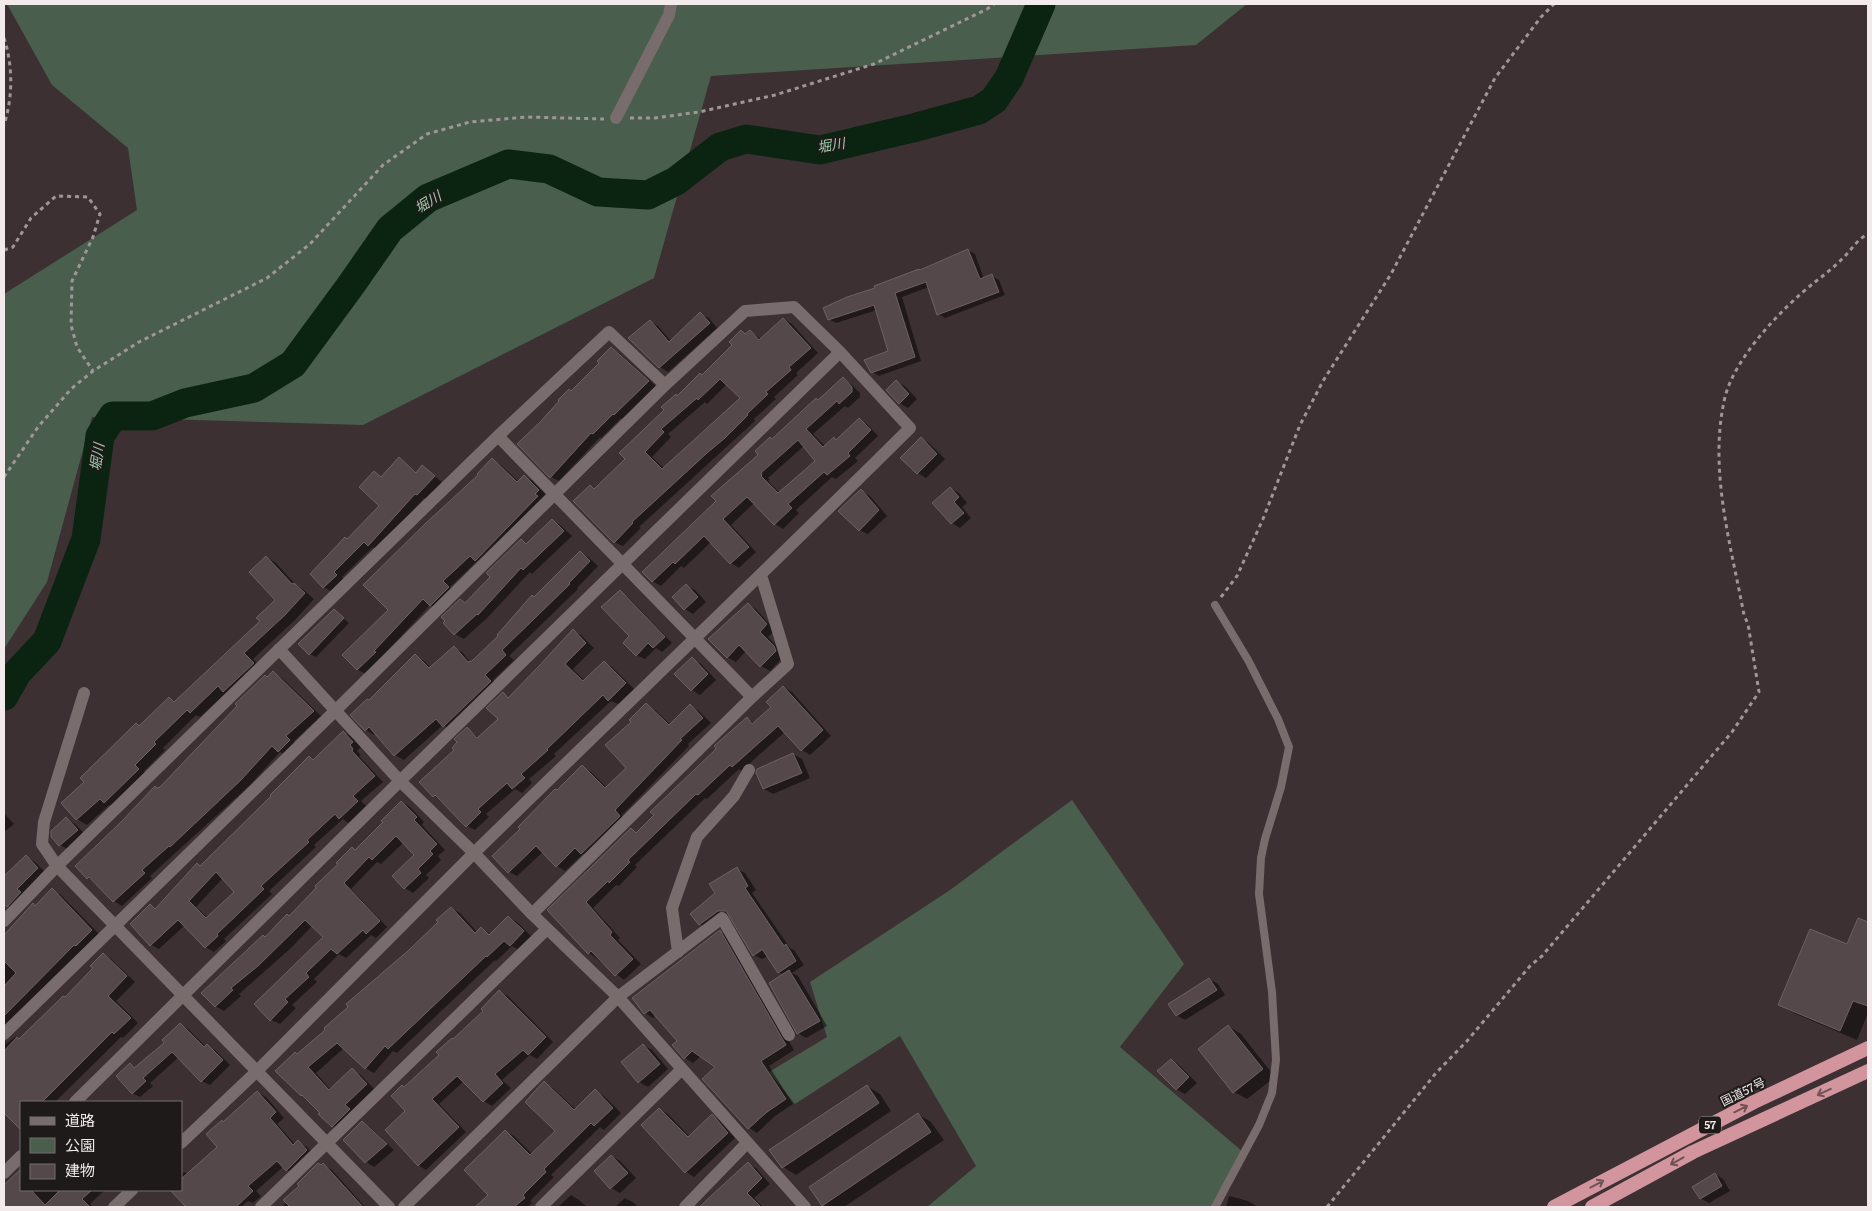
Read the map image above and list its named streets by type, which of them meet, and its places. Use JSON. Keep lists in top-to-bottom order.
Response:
{
  "streets": {
    "highway": ["国道57号", "57"]
  },
  "water": ["堀川"],
  "legend": ["道路", "公園", "建物"]
}
